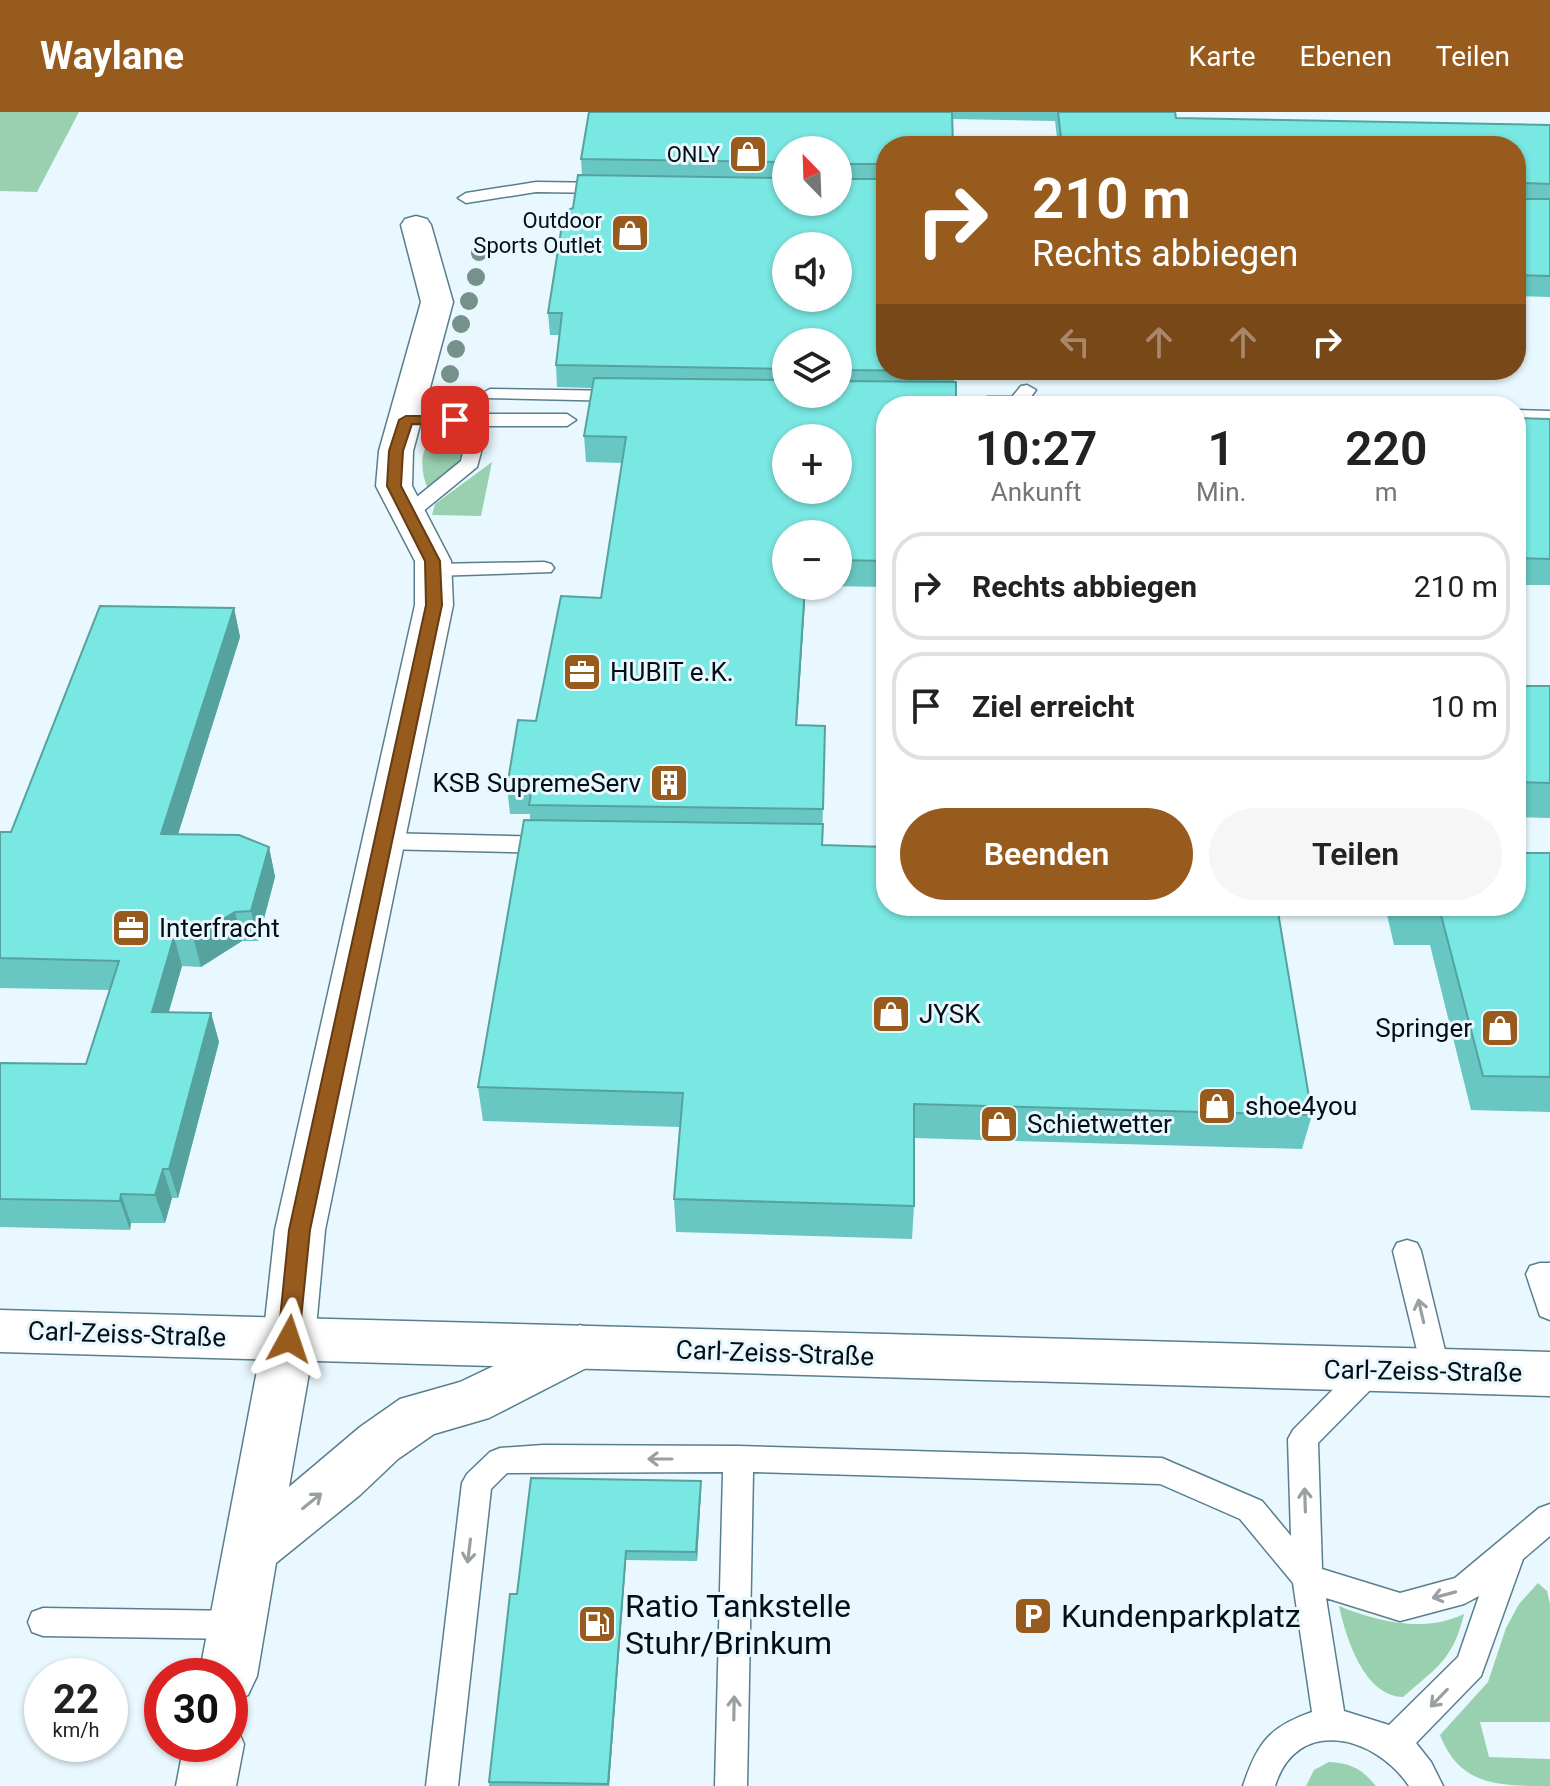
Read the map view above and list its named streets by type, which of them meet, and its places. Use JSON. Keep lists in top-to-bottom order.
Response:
{
  "streets": {
    "street": ["Carl-Zeiss-Straße"]
  },
  "places": {
    "shop": [
      "ONLY",
      "Outdoor Sports Outlet",
      "JYSK",
      "Springer",
      "shoe4you",
      "Schietwetter"
    ],
    "office": ["HUBIT e.K.", "Interfracht"],
    "building": ["KSB SupremeServ"],
    "parking": ["Kundenparkplatz"],
    "fuel station": ["Ratio Tankstelle Stuhr/Brinkum"]
  },
  "north": "top left",
  "page": {
    "header": "Waylane",
    "nav": ["Karte", "Ebenen", "Teilen"],
    "map_buttons": ["+", "−"],
    "turn": ["210 m", "Rechts abbiegen"],
    "eta": [
      "10:27",
      "Ankunft",
      "1",
      "Min.",
      "220",
      "m"
    ],
    "list": [
      {
        "name": "Rechts abbiegen",
        "value": "210 m"
      },
      {
        "name": "Ziel erreicht",
        "value": "10 m"
      }
    ],
    "buttons": ["Beenden", "Teilen"],
    "speed": "22 km/h",
    "limit": "30"
  }
}
